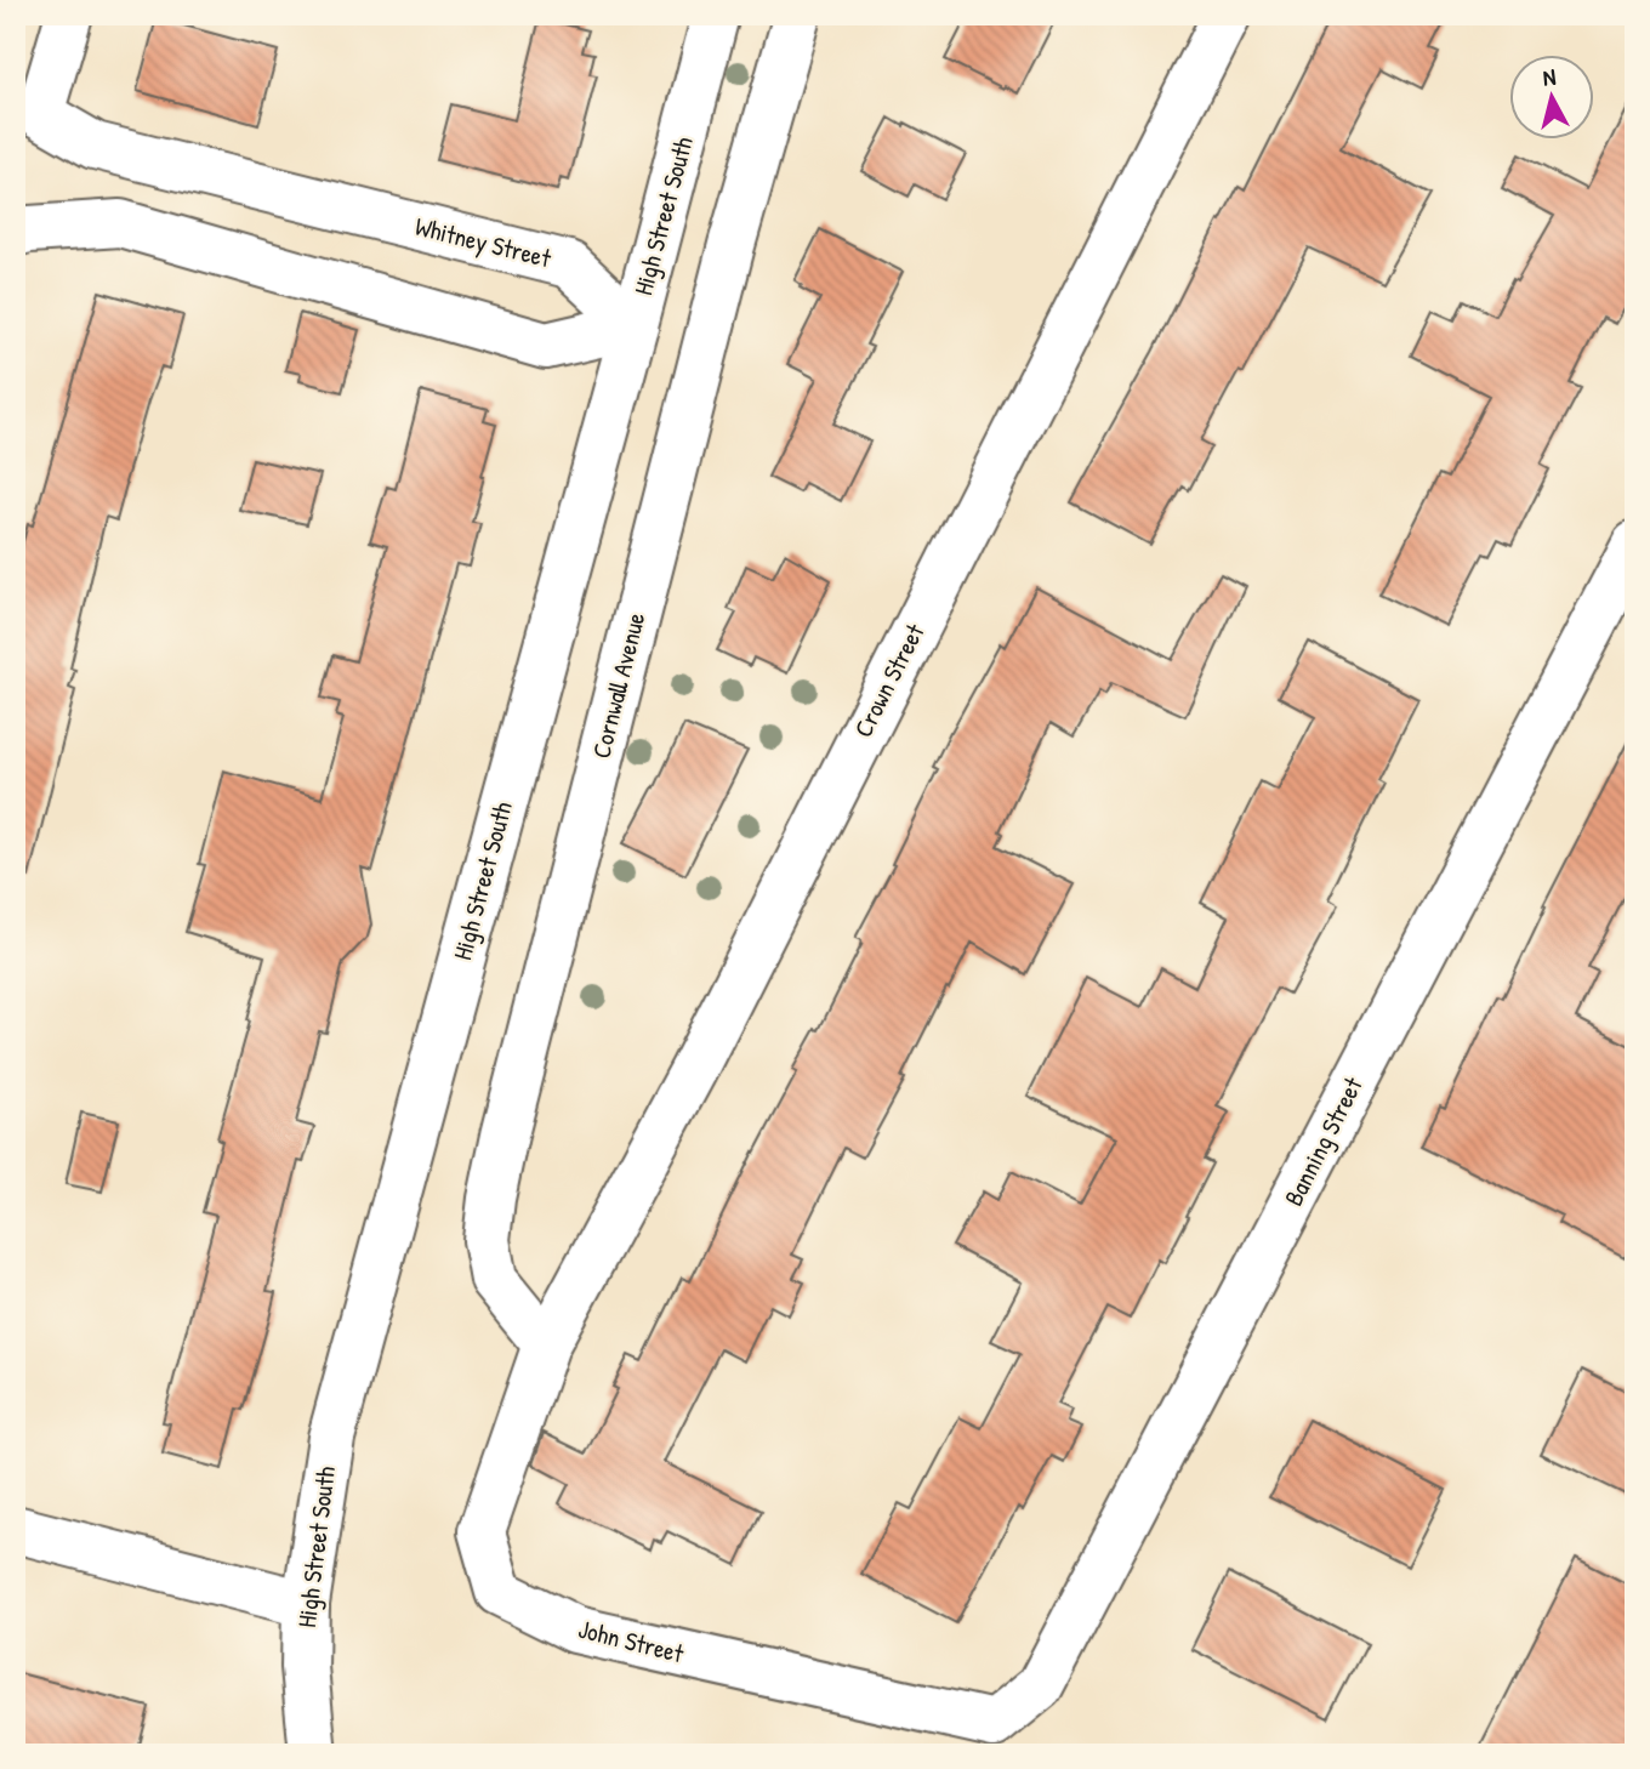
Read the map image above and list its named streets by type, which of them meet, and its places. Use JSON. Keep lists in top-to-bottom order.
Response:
{
  "streets": {
    "street": [
      "High Street South",
      "Whitney Street",
      "Crown Street",
      "Cornwall Avenue",
      "Banning Street",
      "John Street"
    ]
  },
  "crossings": [
    ["High Street South", "Whitney Street"],
    ["Crown Street", "Cornwall Avenue"],
    ["Crown Street", "John Street"],
    ["Cornwall Avenue", "John Street"],
    ["Banning Street", "John Street"]
  ],
  "north": "top"
}
